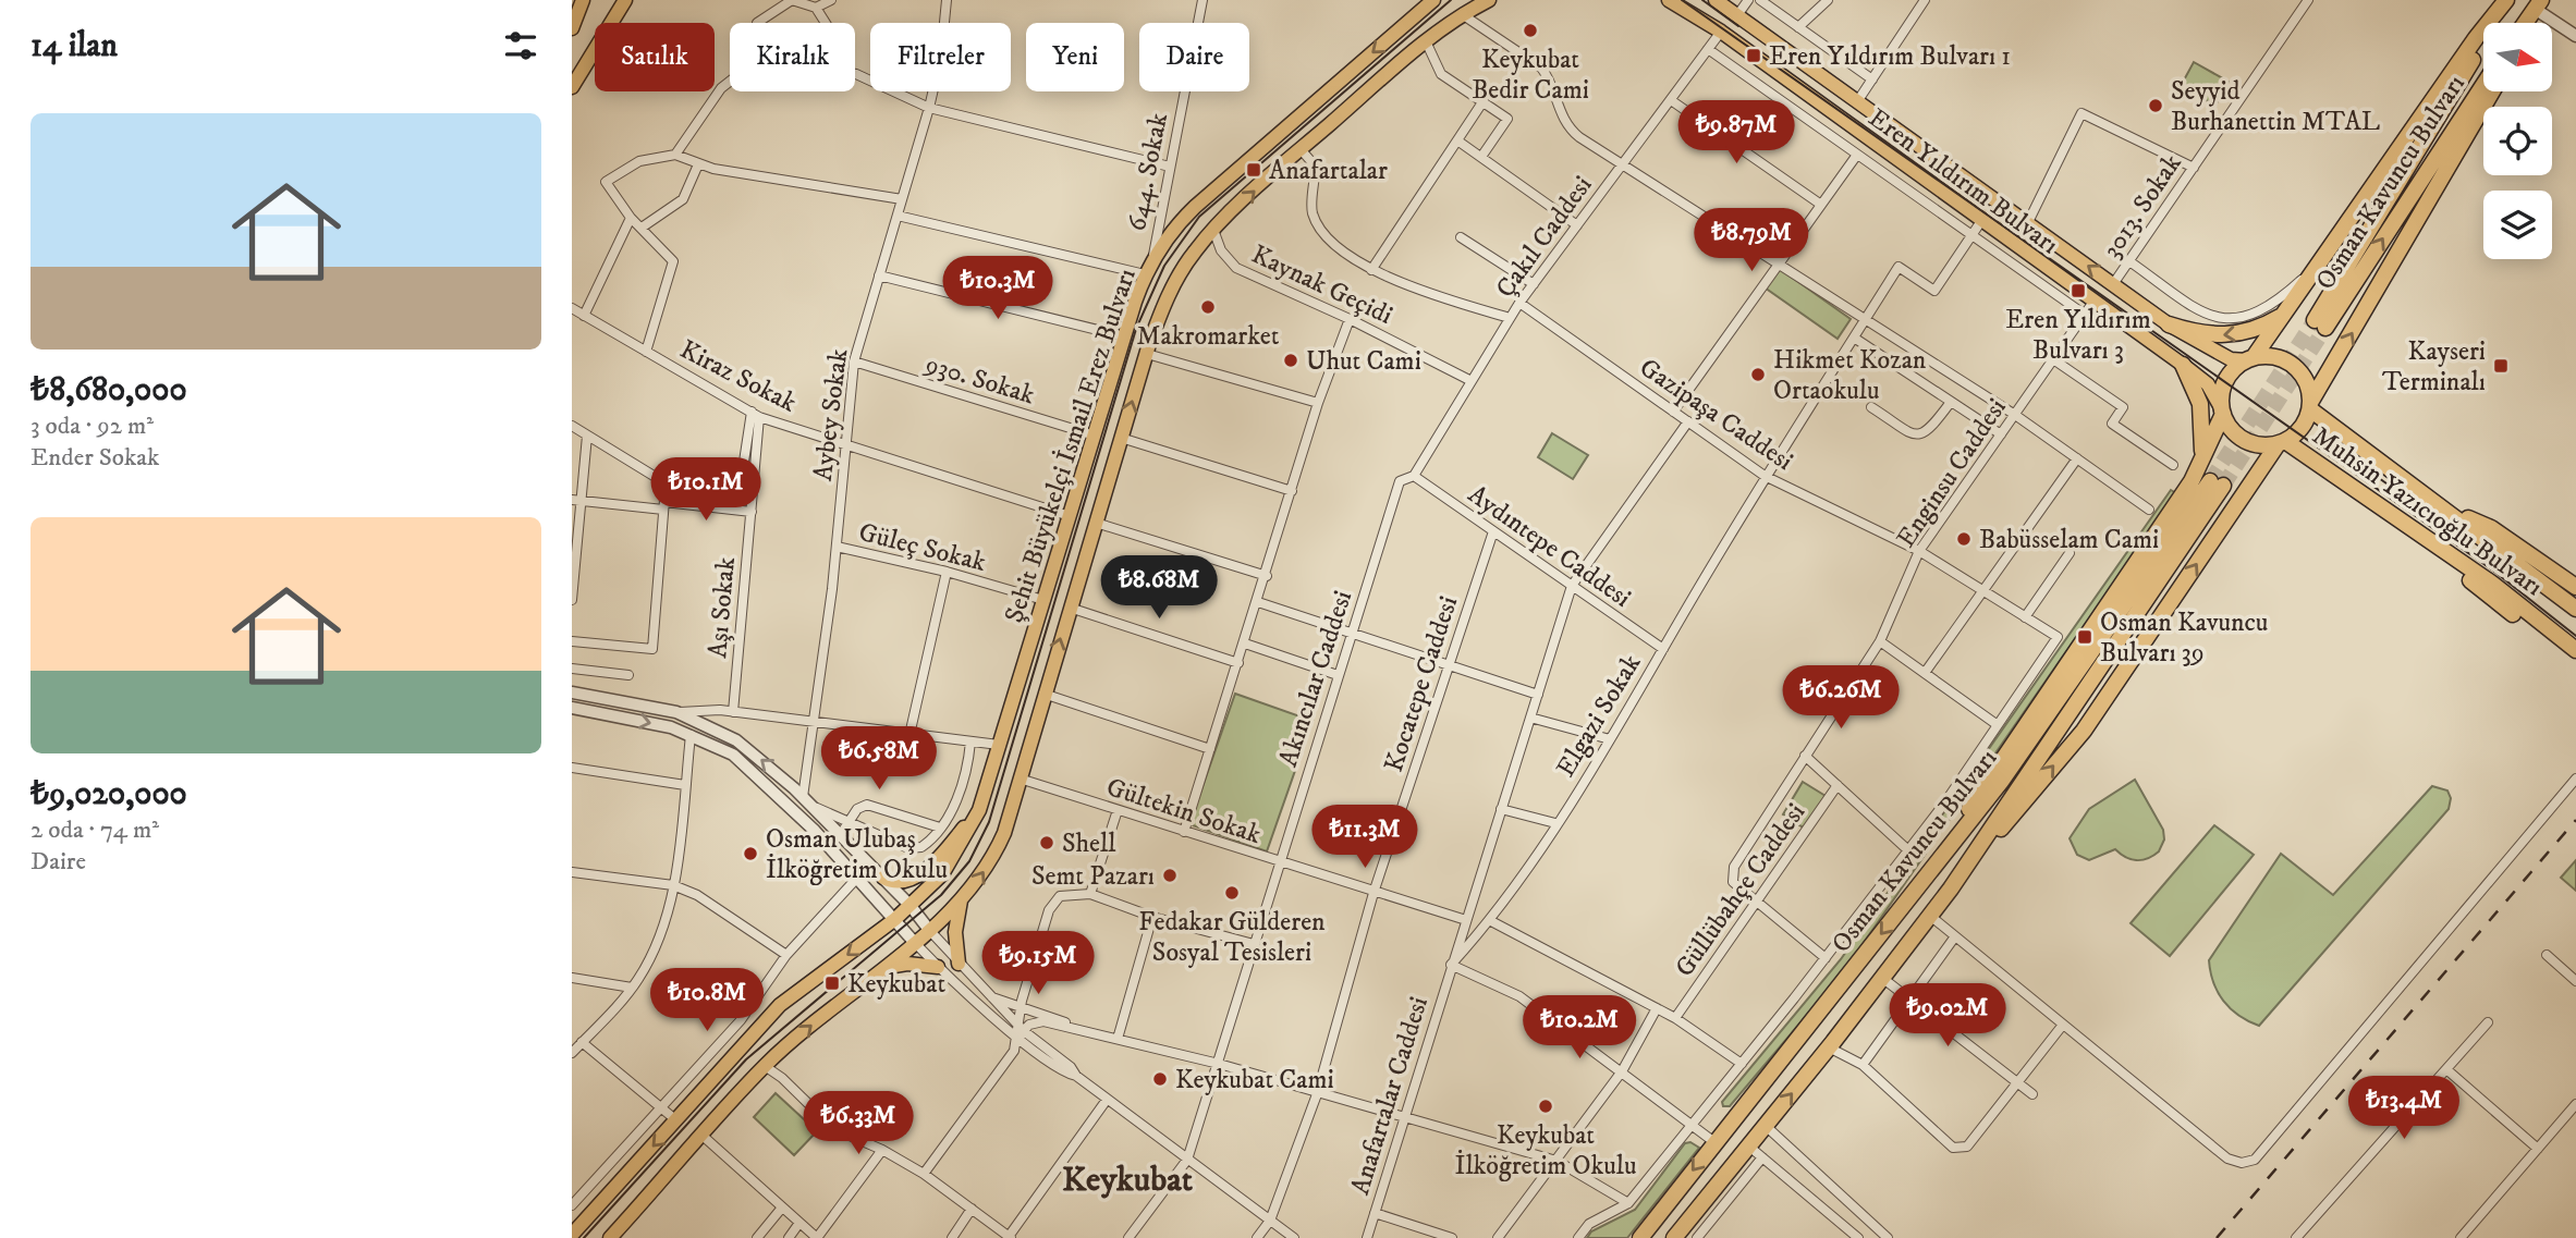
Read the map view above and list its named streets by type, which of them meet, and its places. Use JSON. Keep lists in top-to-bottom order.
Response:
{
  "streets": {
    "highway": ["Osman Kavuncu Bulvarı", "Muhsin Yazıcıoğlu Bulvarı"],
    "main road": ["Eren Yıldırım Bulvarı", "Şehit Büyükelçi İsmail Erez Bulvarı"],
    "street": [
      "644. Sokak",
      "3013. Sokak",
      "Çakıl Caddesi",
      "Kaynak Geçidi",
      "Kiraz Sokak",
      "930. Sokak",
      "Gazipaşa Caddesi",
      "Aybey Sokak",
      "Enginsu Caddesi",
      "Aydıntepe Caddesi",
      "Güleç Sokak",
      "Aşı Sokak",
      "Akıncılar Caddesi",
      "Kocatepe Caddesi",
      "Elgazi Sokak",
      "Gültekin Sokak",
      "Güllübahçe Caddesi",
      "Anafartalar Caddesi"
    ]
  },
  "crossings": [
    ["644. Sokak", "Şehit Büyükelçi İsmail Erez Bulvarı"],
    ["Eren Yıldırım Bulvarı", "3013. Sokak"],
    ["Eren Yıldırım Bulvarı", "Çakıl Caddesi"],
    ["Eren Yıldırım Bulvarı", "Enginsu Caddesi"],
    ["Eren Yıldırım Bulvarı", "Muhsin Yazıcıoğlu Bulvarı"],
    ["Çakıl Caddesi", "Kaynak Geçidi"],
    ["Çakıl Caddesi", "Gazipaşa Caddesi"],
    ["Çakıl Caddesi", "Aydıntepe Caddesi"],
    ["Çakıl Caddesi", "Akıncılar Caddesi"],
    ["Kaynak Geçidi", "Şehit Büyükelçi İsmail Erez Bulvarı"],
    ["Kiraz Sokak", "Aybey Sokak"],
    ["Kiraz Sokak", "Şehit Büyükelçi İsmail Erez Bulvarı"],
    ["Kiraz Sokak", "Aşı Sokak"],
    ["930. Sokak", "Aybey Sokak"],
    ["930. Sokak", "Şehit Büyükelçi İsmail Erez Bulvarı"],
    ["Gazipaşa Caddesi", "Enginsu Caddesi"],
    ["Gazipaşa Caddesi", "Elgazi Sokak"],
    ["Gazipaşa Caddesi", "Anafartalar Caddesi"],
    ["Aybey Sokak", "Güleç Sokak"],
    ["Şehit Büyükelçi İsmail Erez Bulvarı", "Güleç Sokak"],
    ["Şehit Büyükelçi İsmail Erez Bulvarı", "Gültekin Sokak"],
    ["Enginsu Caddesi", "Güllübahçe Caddesi"],
    ["Aydıntepe Caddesi", "Akıncılar Caddesi"],
    ["Aydıntepe Caddesi", "Kocatepe Caddesi"],
    ["Aydıntepe Caddesi", "Elgazi Sokak"],
    ["Aydıntepe Caddesi", "Anafartalar Caddesi"],
    ["Akıncılar Caddesi", "Gültekin Sokak"],
    ["Kocatepe Caddesi", "Gültekin Sokak"],
    ["Elgazi Sokak", "Anafartalar Caddesi"],
    ["Gültekin Sokak", "Anafartalar Caddesi"]
  ],
  "districts": ["Keykubat"],
  "places": {
    "other": [
      "Keykubat Bedir Cami",
      "Seyyid Burhanettin MTAL",
      "Makromarket",
      "Uhut Cami",
      "Hikmet Kozan Ortaokulu",
      "Babüsselam Cami",
      "Shell",
      "Osman Ulubaş İlköğretim Okulu",
      "Semt Pazarı",
      "Fedakar Gülderen Sosyal Tesisleri",
      "Keykubat Cami",
      "Keykubat İlköğretim Okulu"
    ],
    "transit": [
      "Eren Yıldırım Bulvarı 1",
      "Anafartalar",
      "Eren Yıldırım Bulvarı 3",
      "Kayseri Terminalı",
      "Osman Kavuncu Bulvarı 39",
      "Keykubat"
    ]
  },
  "north": "right",
  "page": {
    "heading": "14 ilan",
    "chip": [
      "Satılık",
      "Kiralık",
      "Filtreler",
      "Yeni",
      "Daire"
    ],
    "list": [
      {
        "name": "₺8,680,000",
        "note": "3 oda · 92 m² · Ender Sokak"
      },
      {
        "name": "₺9,020,000",
        "note": "2 oda · 74 m² · Daire"
      }
    ],
    "price": [
      "₺9.87M",
      "₺8.79M",
      "₺10.3M",
      "₺10.1M",
      "₺8.68M",
      "₺6.26M",
      "₺6.58M",
      "₺11.3M",
      "₺9.15M",
      "₺10.8M",
      "₺9.02M",
      "₺10.2M",
      "₺13.4M",
      "₺6.33M"
    ]
  }
}
